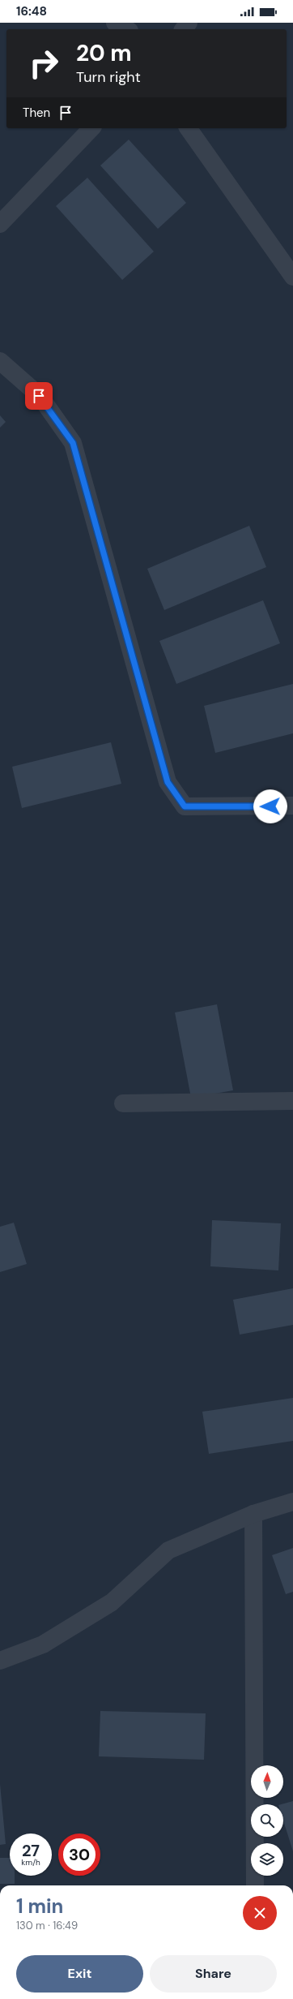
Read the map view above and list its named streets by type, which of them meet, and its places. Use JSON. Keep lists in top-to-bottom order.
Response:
{
  "north": "top",
  "page": {
    "status": "16:48",
    "turn": ["20 m", "Turn right"],
    "then": "Then",
    "speed": "27 km/h",
    "limit": "30",
    "heading": ["1 min", "130 m · 16:49"],
    "buttons": ["Exit", "Share"]
  }
}
